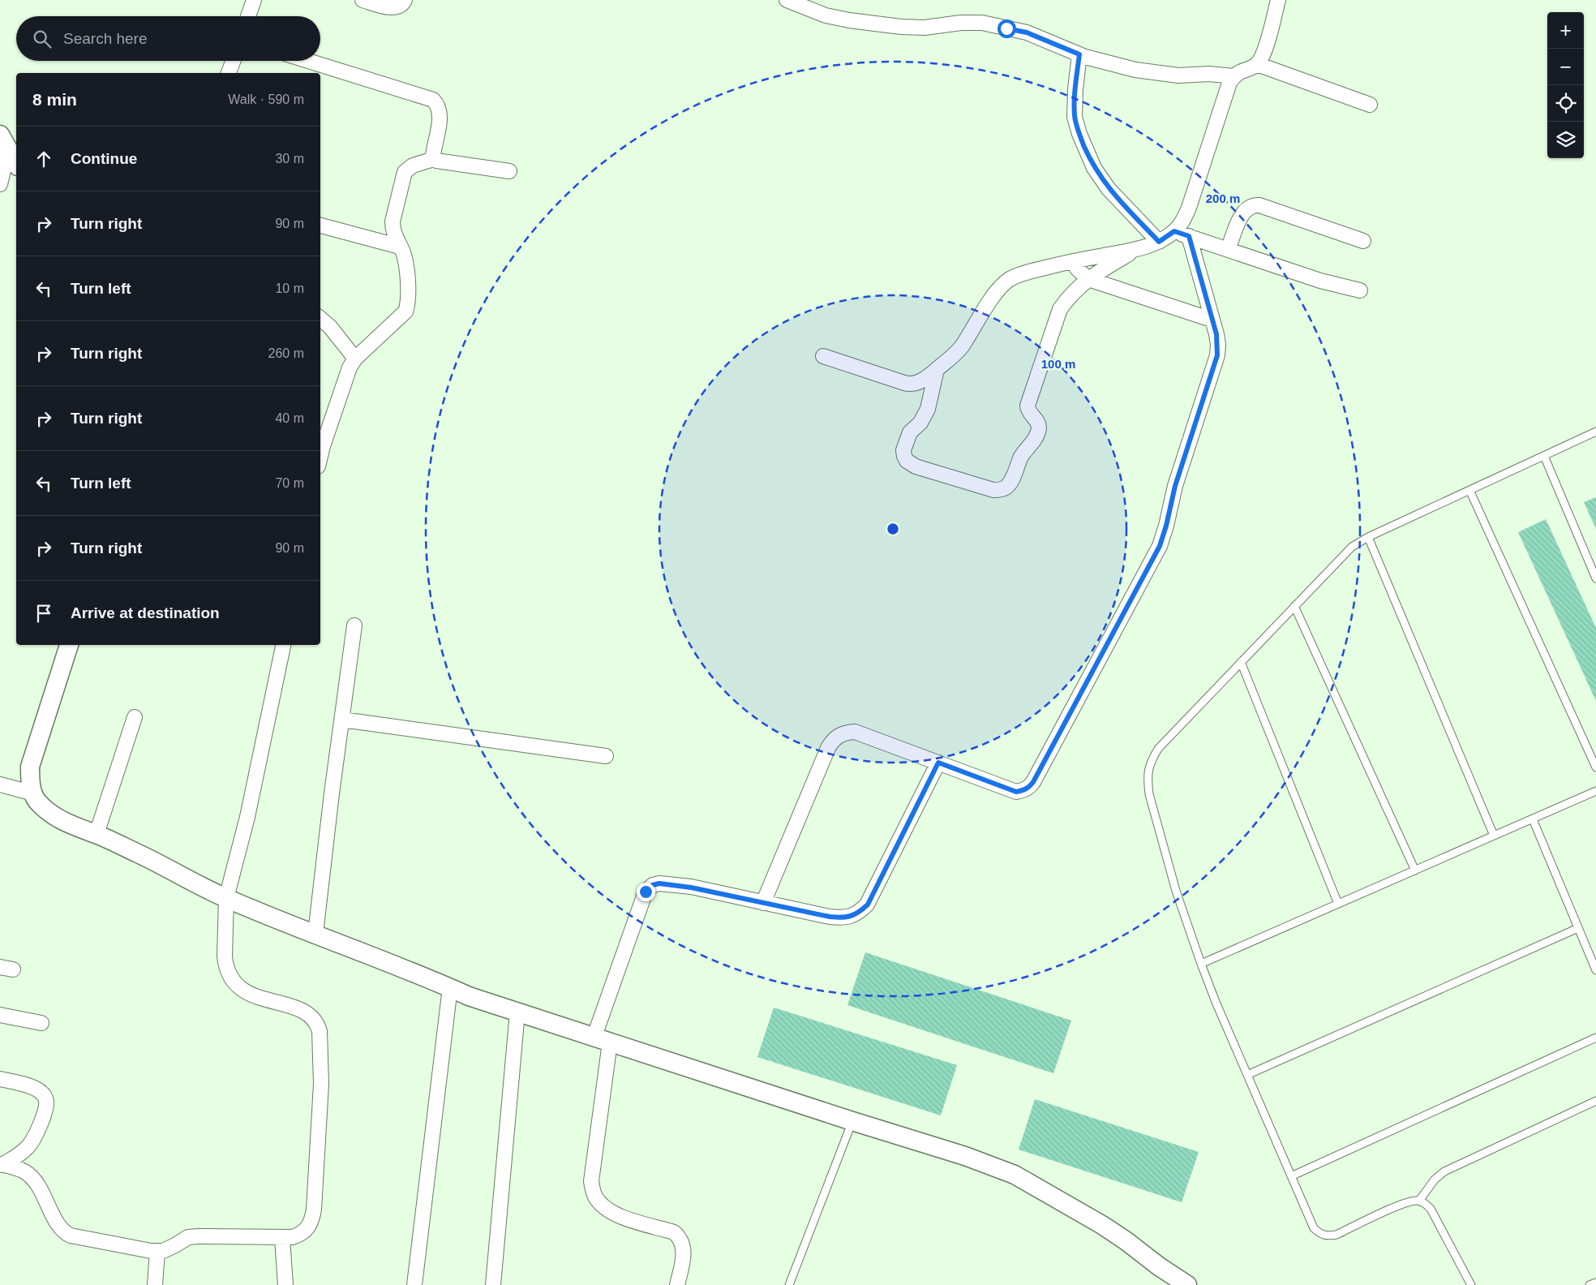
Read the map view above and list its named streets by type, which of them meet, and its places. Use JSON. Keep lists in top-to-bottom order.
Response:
{
  "page": {
    "map_buttons": ["+", "−"],
    "search": "Search here",
    "heading": ["8 min", "Walk · 590 m"],
    "list": [
      ["Continue", "30 m"],
      ["Turn right", "90 m"],
      ["Turn left", "10 m"],
      ["Turn right", "260 m"],
      ["Turn right", "40 m"],
      ["Turn left", "70 m"],
      ["Turn right", "90 m"],
      "Arrive at destination"
    ]
  },
  "rings": ["200 m", "100 m"]
}
